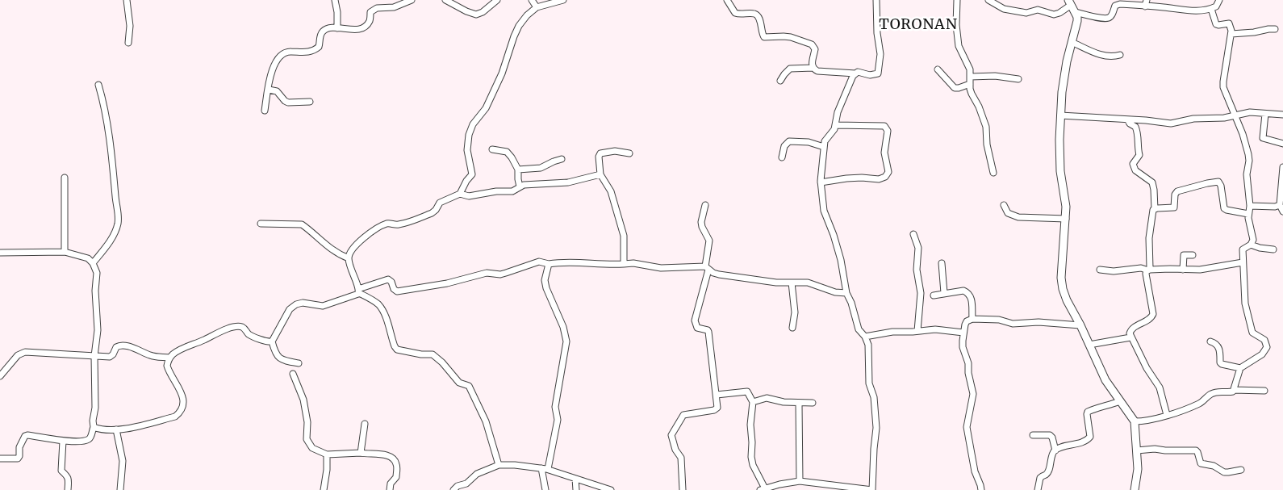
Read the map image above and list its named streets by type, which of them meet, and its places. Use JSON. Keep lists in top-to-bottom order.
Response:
{
  "districts": ["TORONAN"]
}
